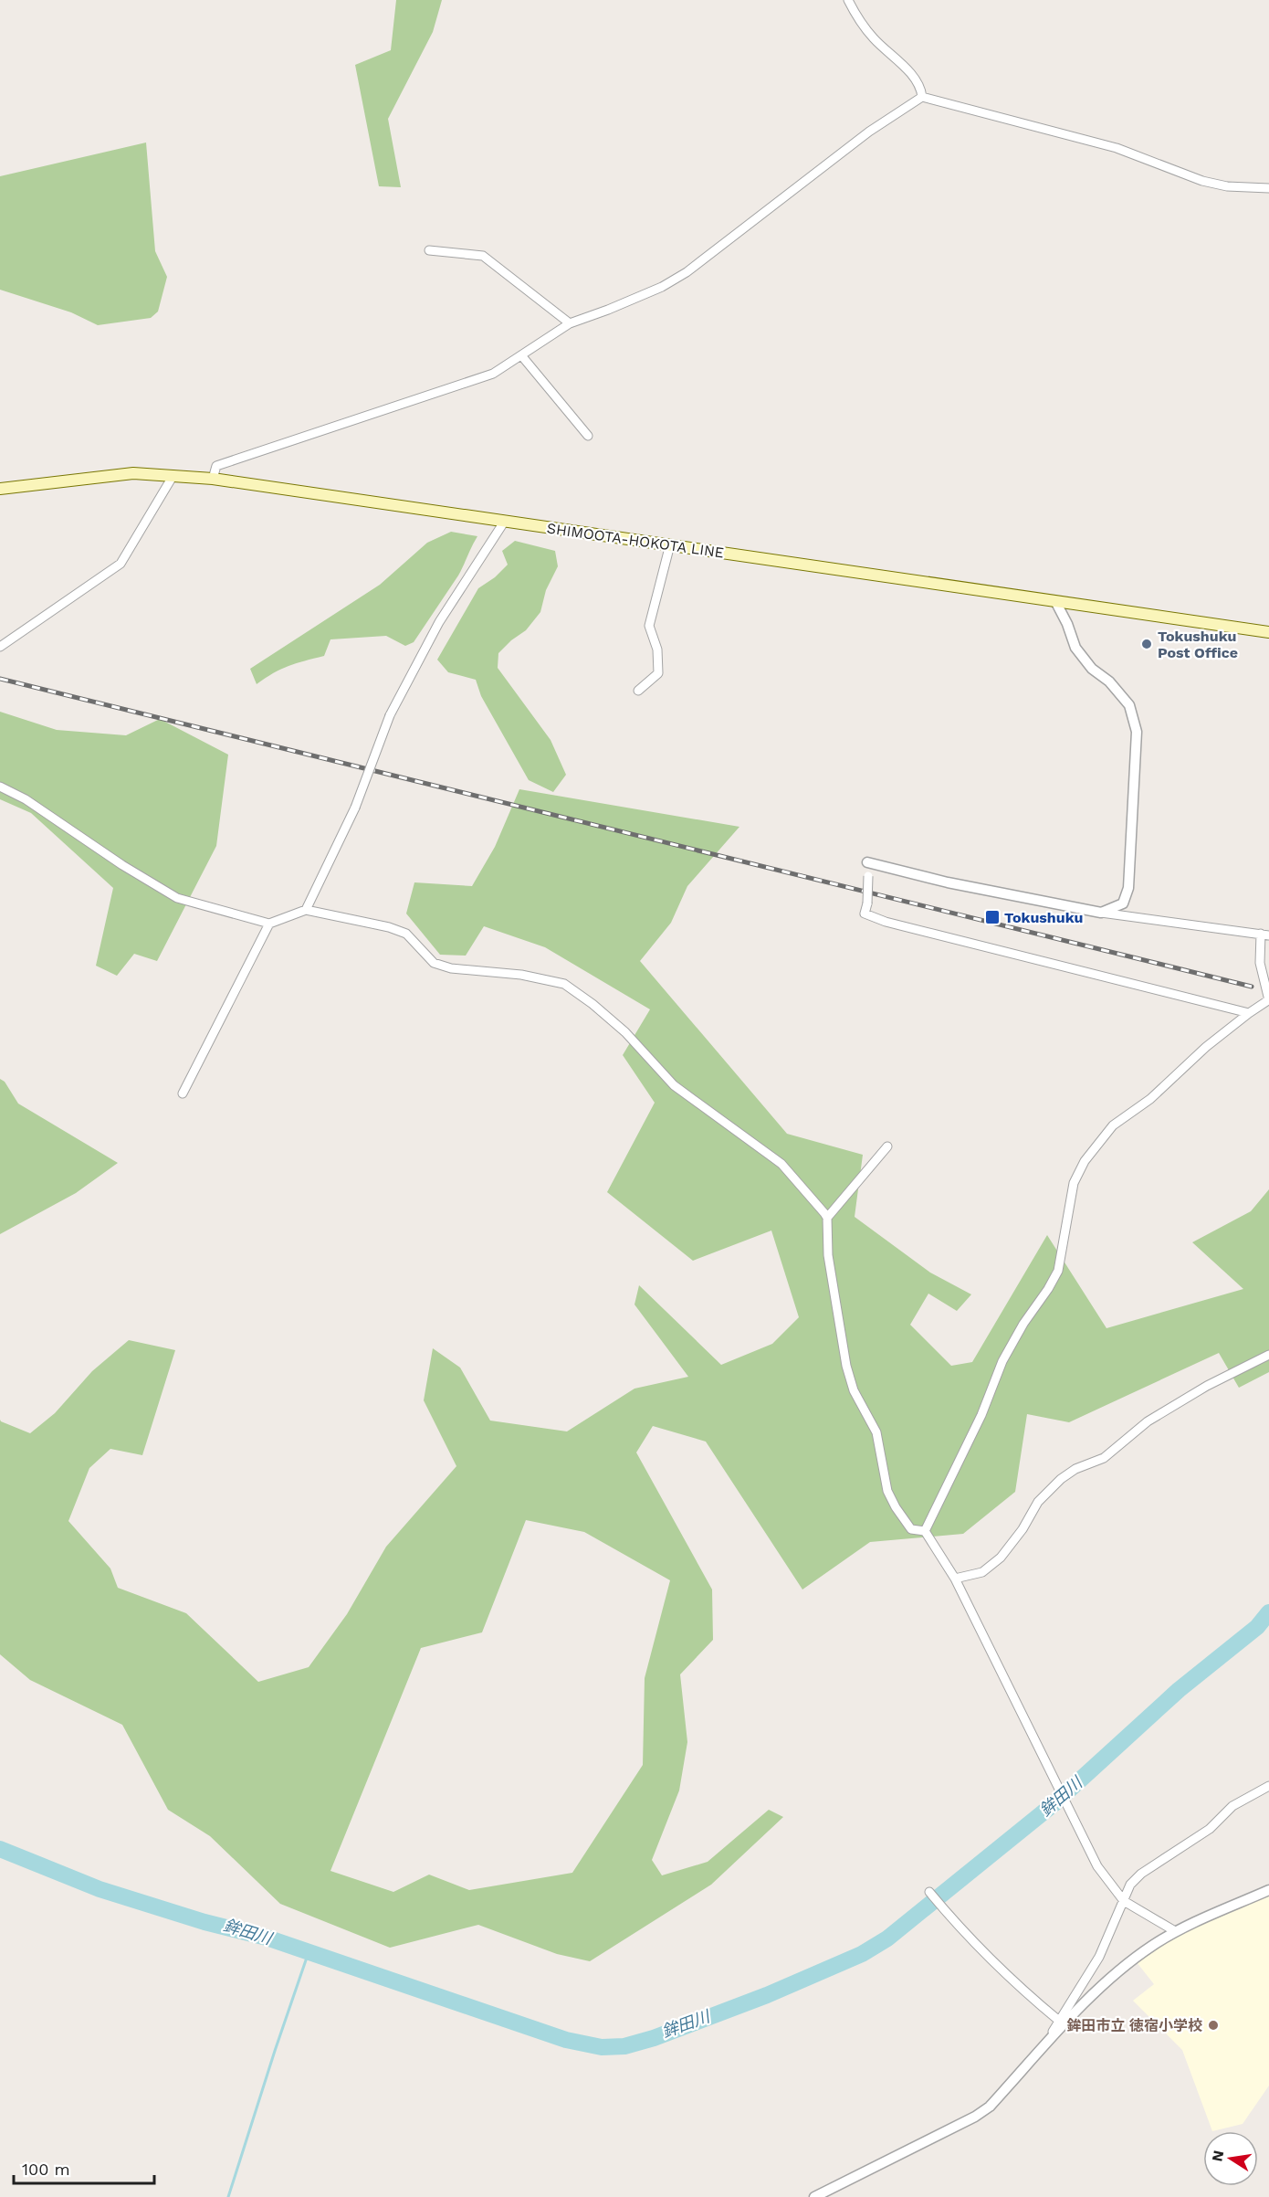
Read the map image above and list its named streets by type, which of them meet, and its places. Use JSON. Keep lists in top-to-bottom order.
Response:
{
  "streets": {
    "main road": ["SHIMOOTA-HOKOTA LINE"]
  },
  "water": ["鉾田川"],
  "places": {
    "other": ["Tokushuku Post Office", "鉾田市立 徳宿小学校"],
    "transit": ["Tokushuku"]
  },
  "scale_bar": "100 m",
  "north": "left"
}
